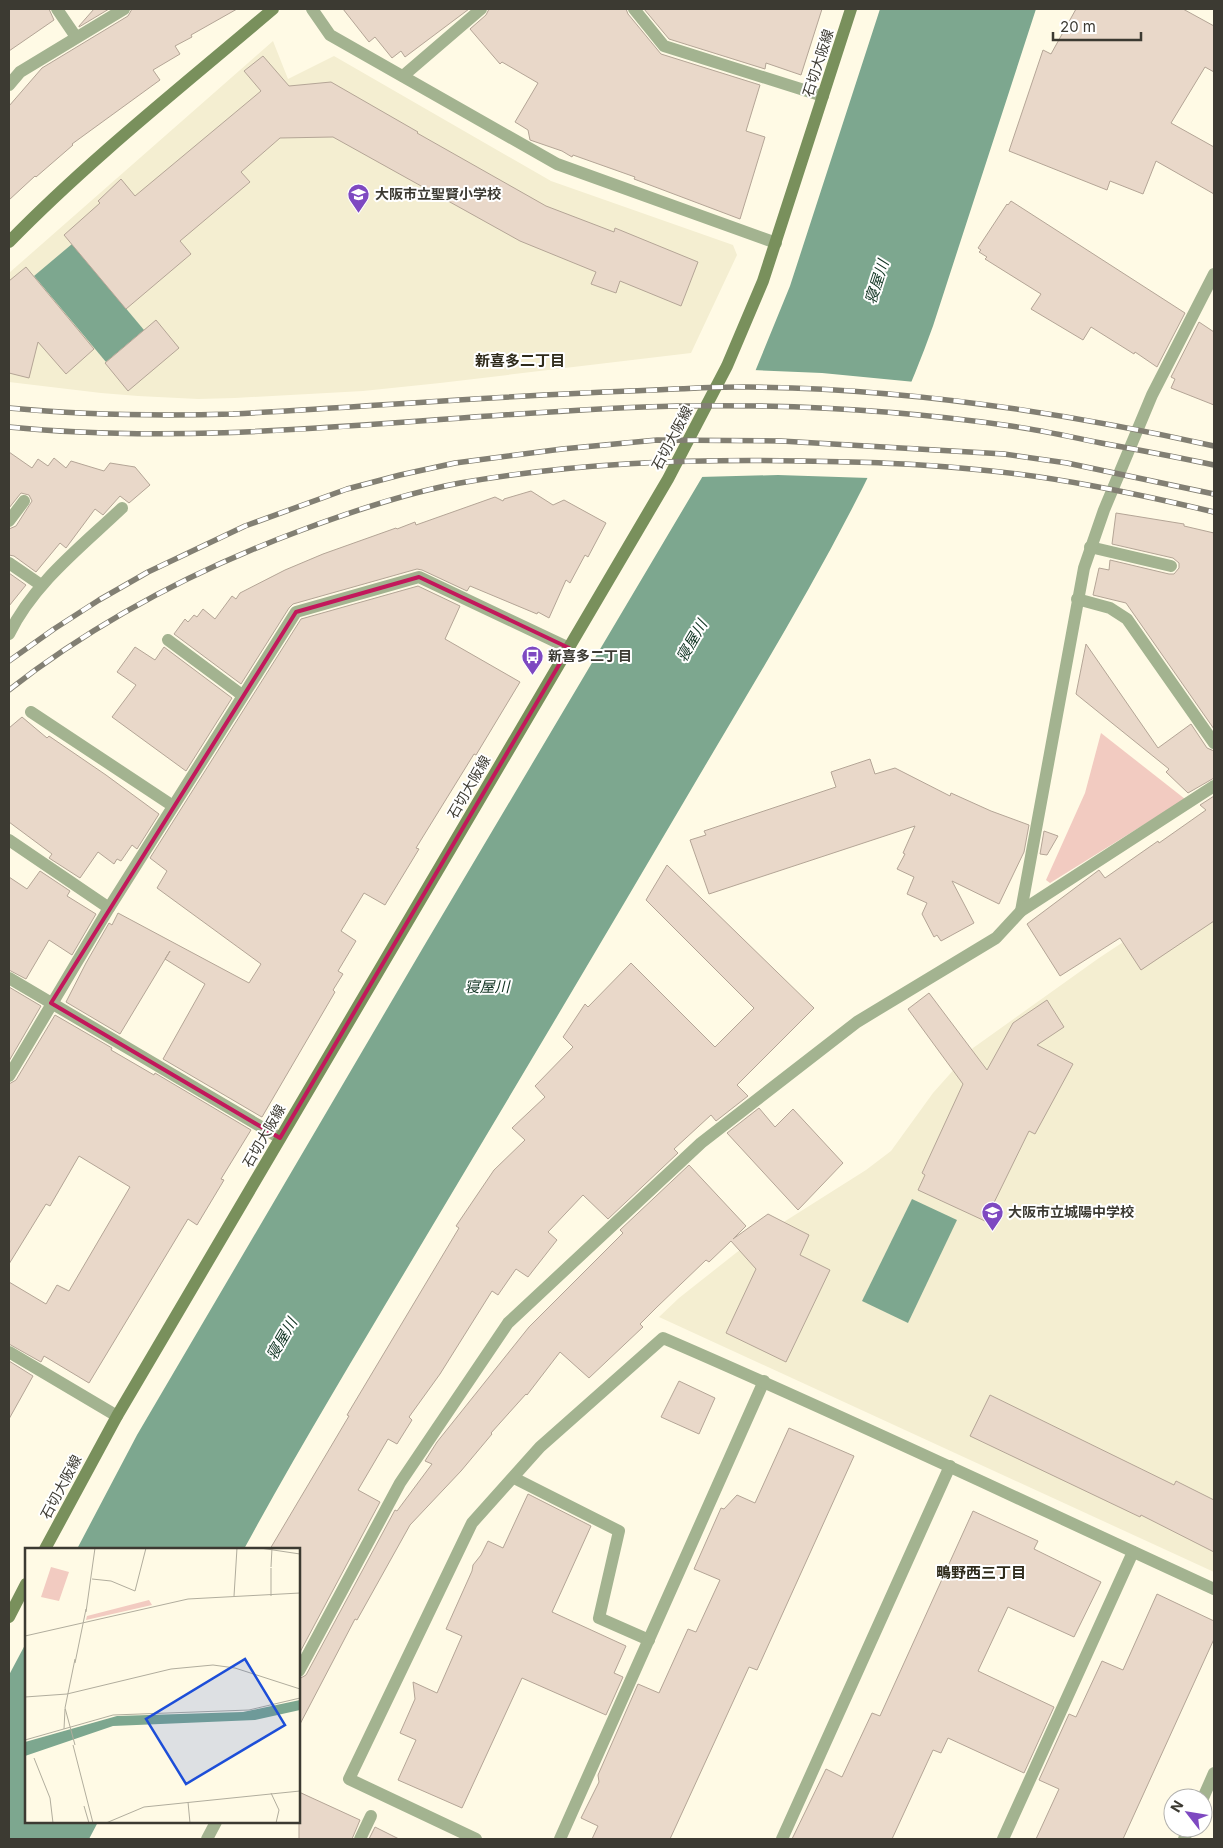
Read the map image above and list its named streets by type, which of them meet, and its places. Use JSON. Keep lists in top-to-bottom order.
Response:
{
  "streets": {
    "main road": ["石切大阪線"]
  },
  "districts": ["新喜多二丁目", "鴫野西三丁目"],
  "water": ["寝屋川"],
  "places": {
    "school or university": ["大阪市立聖賢小学校", "大阪市立城陽中学校"],
    "bus stop": ["新喜多二丁目"]
  },
  "scale_bar": "20 m",
  "north": "top left"
}
